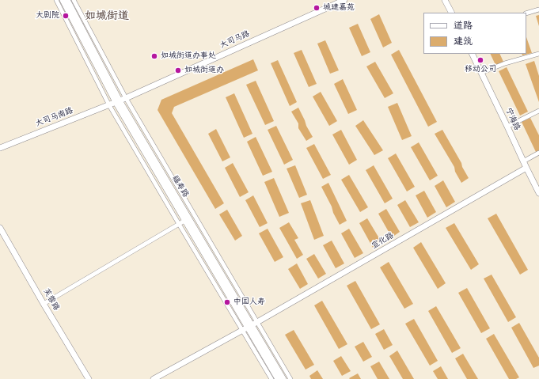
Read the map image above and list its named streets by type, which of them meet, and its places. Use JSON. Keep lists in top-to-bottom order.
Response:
{
  "streets": {
    "street": [
      "大司马路",
      "大司马南路",
      "宁海路",
      "福寿路",
      "宣化路",
      "芙蓉路"
    ]
  },
  "crossings": [
    ["大司马路", "大司马南路"],
    ["大司马路", "福寿路"],
    ["大司马南路", "福寿路"],
    ["宁海路", "宣化路"],
    ["福寿路", "宣化路"]
  ],
  "districts": ["如城街道"],
  "places": [
    "城建嘉苑",
    "大剧院",
    "如城街道办事处",
    "移动公司",
    "如城街道办",
    "中国人寿"
  ],
  "legend": ["道路", "建筑"]
}
